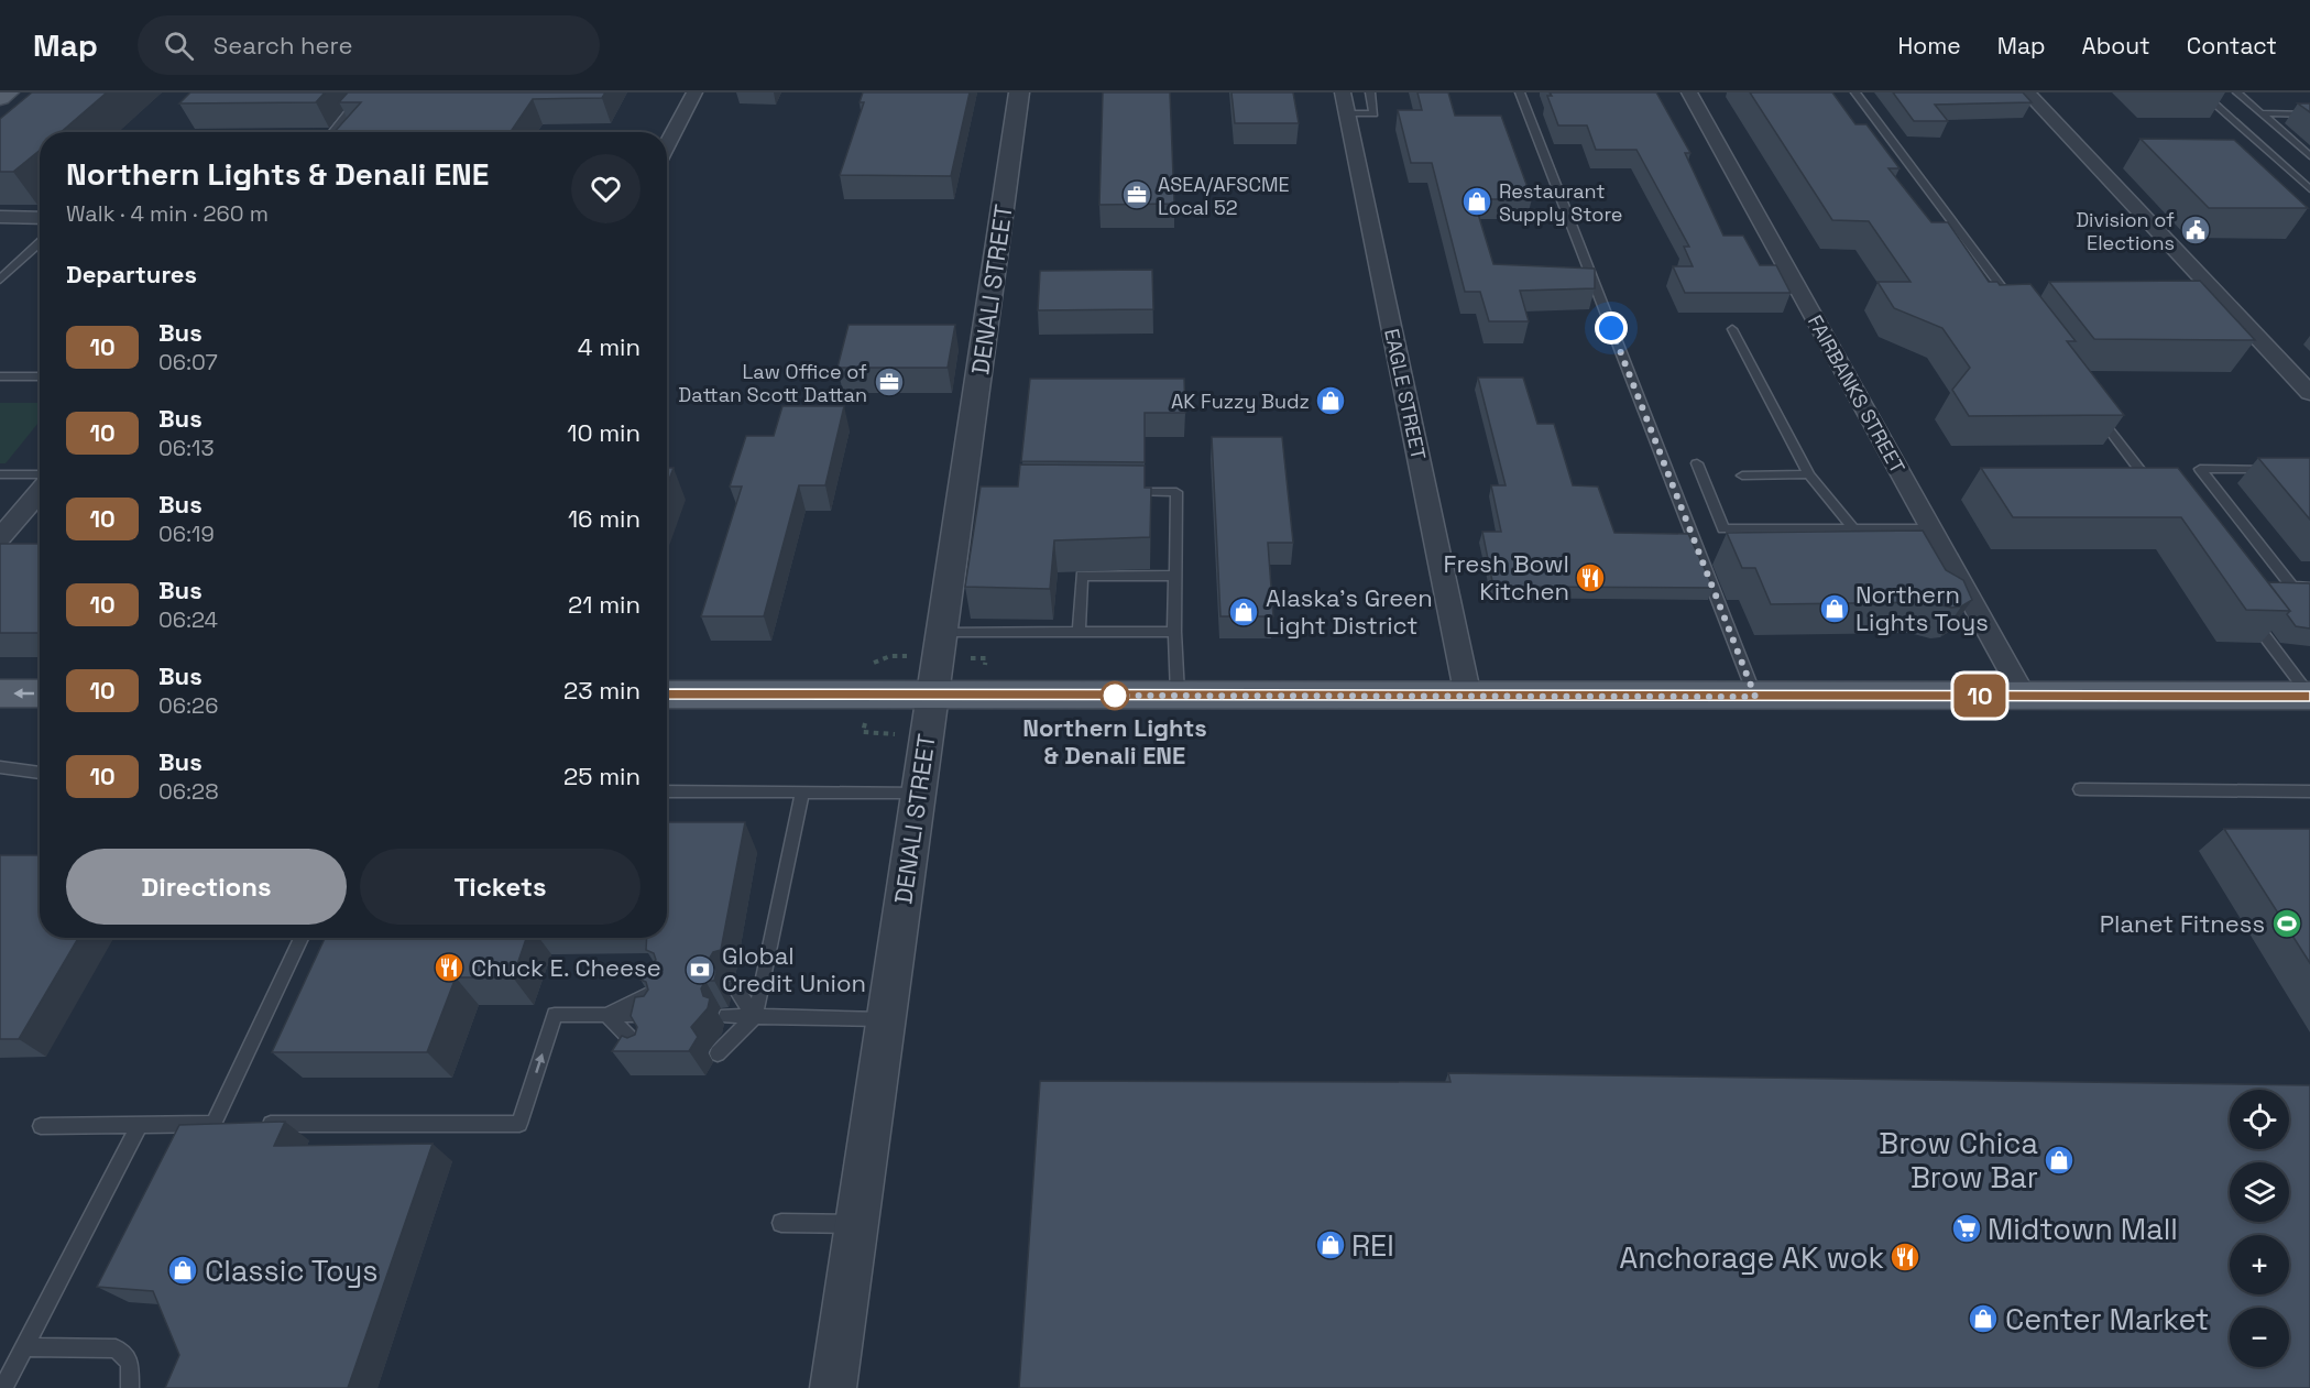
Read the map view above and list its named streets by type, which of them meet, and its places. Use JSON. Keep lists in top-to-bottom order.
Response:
{
  "streets": {
    "street": ["DENALI STREET", "EAGLE STREET", "FAIRBANKS STREET"]
  },
  "places": {
    "office": ["ASEA/AFSCME Local 52", "Law Office of Dattan Scott Dattan"],
    "shop": [
      "Restaurant Supply Store",
      "AK Fuzzy Budz",
      "Northern Lights Toys",
      "Alaska's Green Light District",
      "Brow Chica Brow Bar",
      "REI",
      "Classic Toys",
      "Center Market"
    ],
    "public building": ["Division of Elections"],
    "restaurant": ["Fresh Bowl Kitchen", "Chuck E. Cheese", "Anchorage AK wok"],
    "other": ["Northern Lights & Denali ENE"],
    "sports": ["Planet Fitness"],
    "bank": ["Global Credit Union"],
    "supermarket": ["Midtown Mall"]
  },
  "lines": ["bus line 10"],
  "page": {
    "header": "Map",
    "search": "Search here",
    "nav": [
      "Home",
      "Map",
      "About",
      "Contact"
    ],
    "on_map": "10",
    "heading": [
      ["Northern Lights & Denali ENE", "Walk · 4 min · 260 m"],
      "Departures"
    ],
    "list": [
      {
        "mark": "10",
        "name": "Bus",
        "note": "06:07",
        "value": "4 min"
      },
      {
        "mark": "10",
        "name": "Bus",
        "note": "06:13",
        "value": "10 min"
      },
      {
        "mark": "10",
        "name": "Bus",
        "note": "06:19",
        "value": "16 min"
      },
      {
        "mark": "10",
        "name": "Bus",
        "note": "06:24",
        "value": "21 min"
      },
      {
        "mark": "10",
        "name": "Bus",
        "note": "06:26",
        "value": "23 min"
      },
      {
        "mark": "10",
        "name": "Bus",
        "note": "06:28",
        "value": "25 min"
      }
    ],
    "buttons": ["Directions", "Tickets"],
    "map_buttons": ["+", "−"]
  }
}
